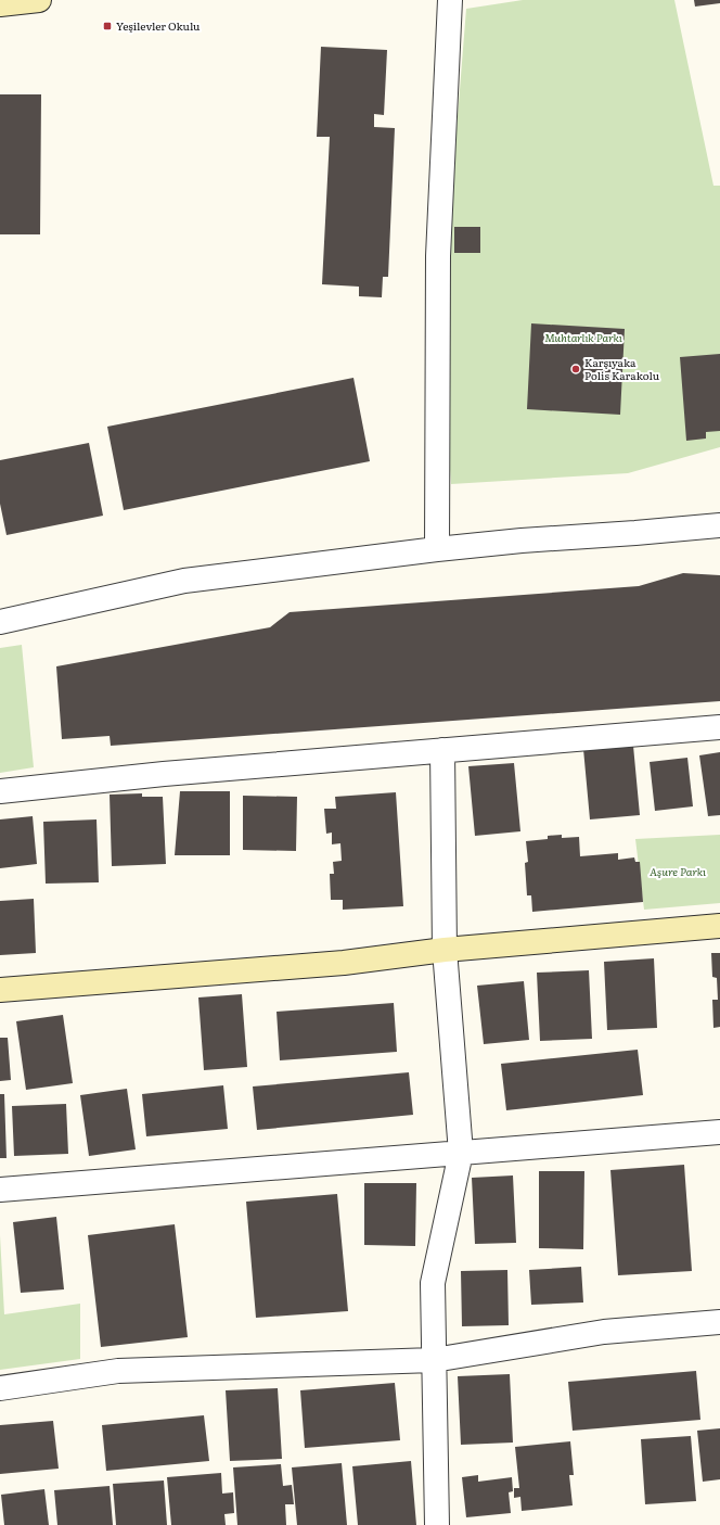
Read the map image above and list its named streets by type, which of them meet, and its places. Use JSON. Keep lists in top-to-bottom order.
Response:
{
  "parks": ["Muhtarlık Parkı", "Aşure Parkı"],
  "places": {
    "transit": ["Yeşilevler Okulu"],
    "other": ["Karşıyaka Polis Karakolu"]
  }
}
